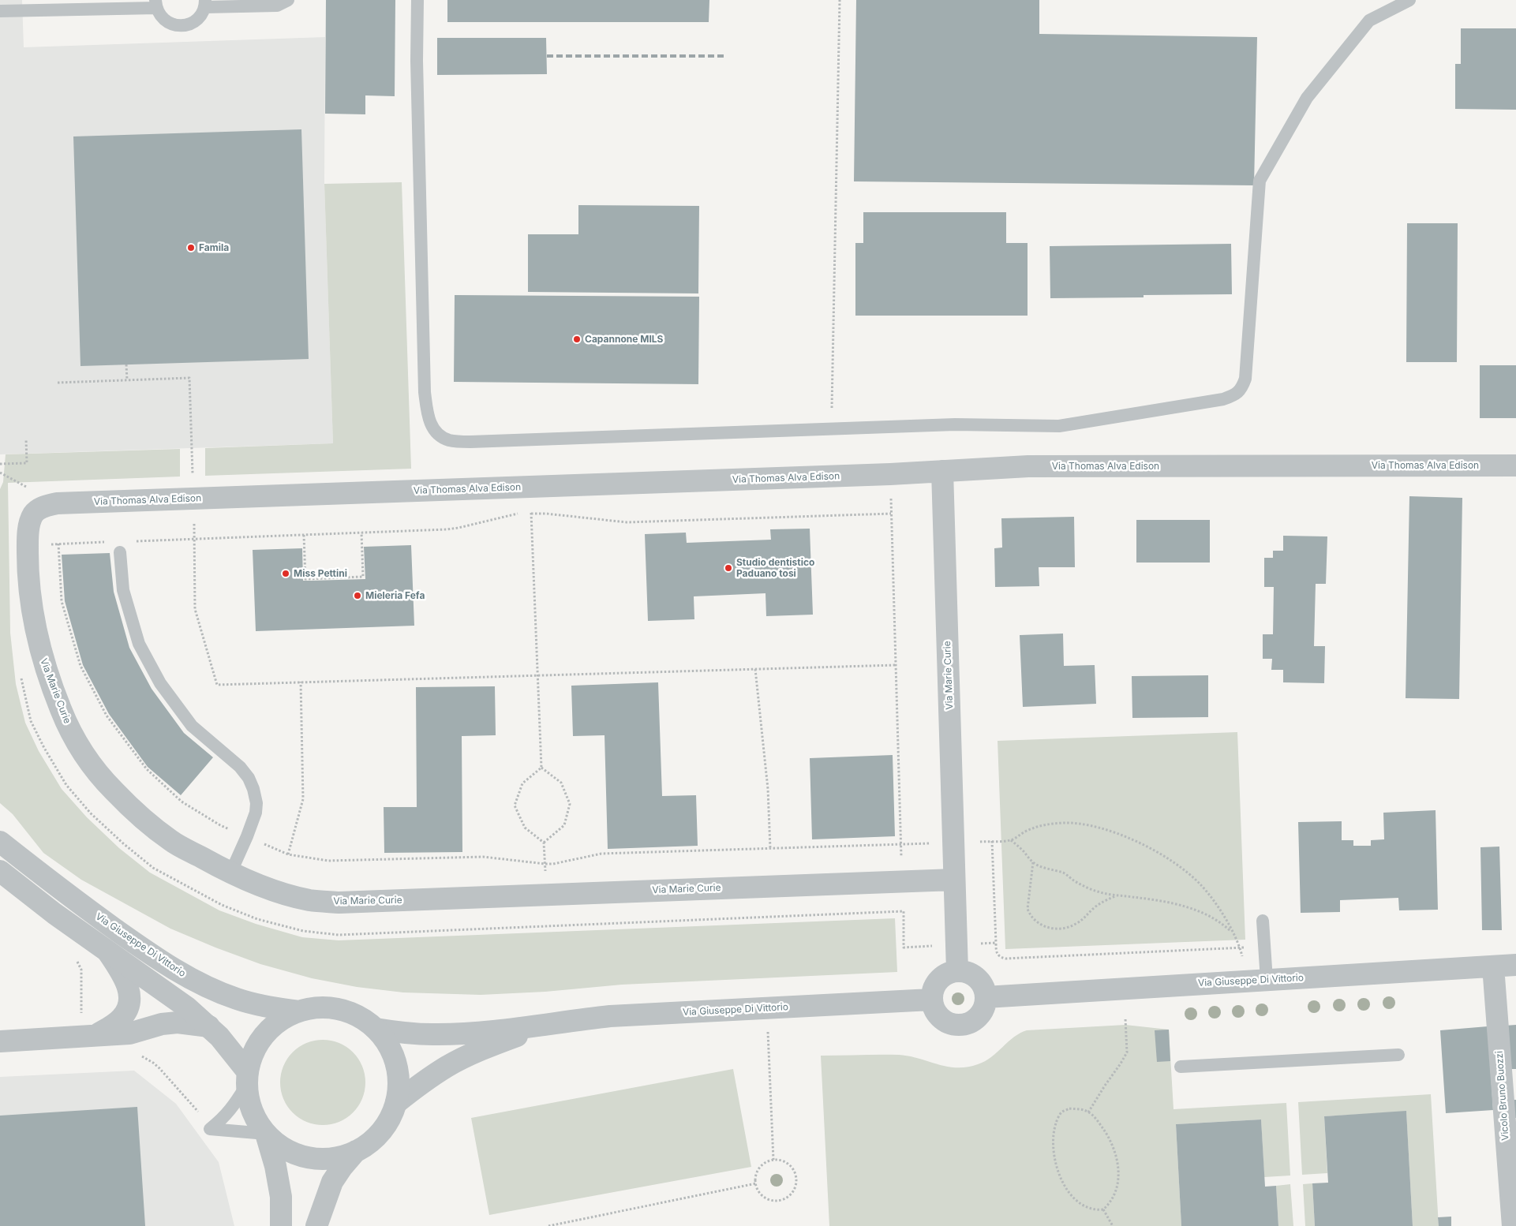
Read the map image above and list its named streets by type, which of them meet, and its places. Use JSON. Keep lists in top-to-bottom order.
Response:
{
  "streets": {
    "street": [
      "Via Thomas Alva Edison",
      "Via Marie Curie",
      "Via Giuseppe Di Vittorio",
      "Vicolo Bruno Buozzi"
    ]
  },
  "crossings": [
    ["Via Thomas Alva Edison", "Via Marie Curie"],
    ["Via Marie Curie", "Via Giuseppe Di Vittorio"],
    ["Via Giuseppe Di Vittorio", "Vicolo Bruno Buozzi"]
  ],
  "places": [
    "Famila",
    "Capannone MILS",
    "Studio dentistico Paduano tosi",
    "Miss Pettini",
    "Mieleria Fefa"
  ]
}
